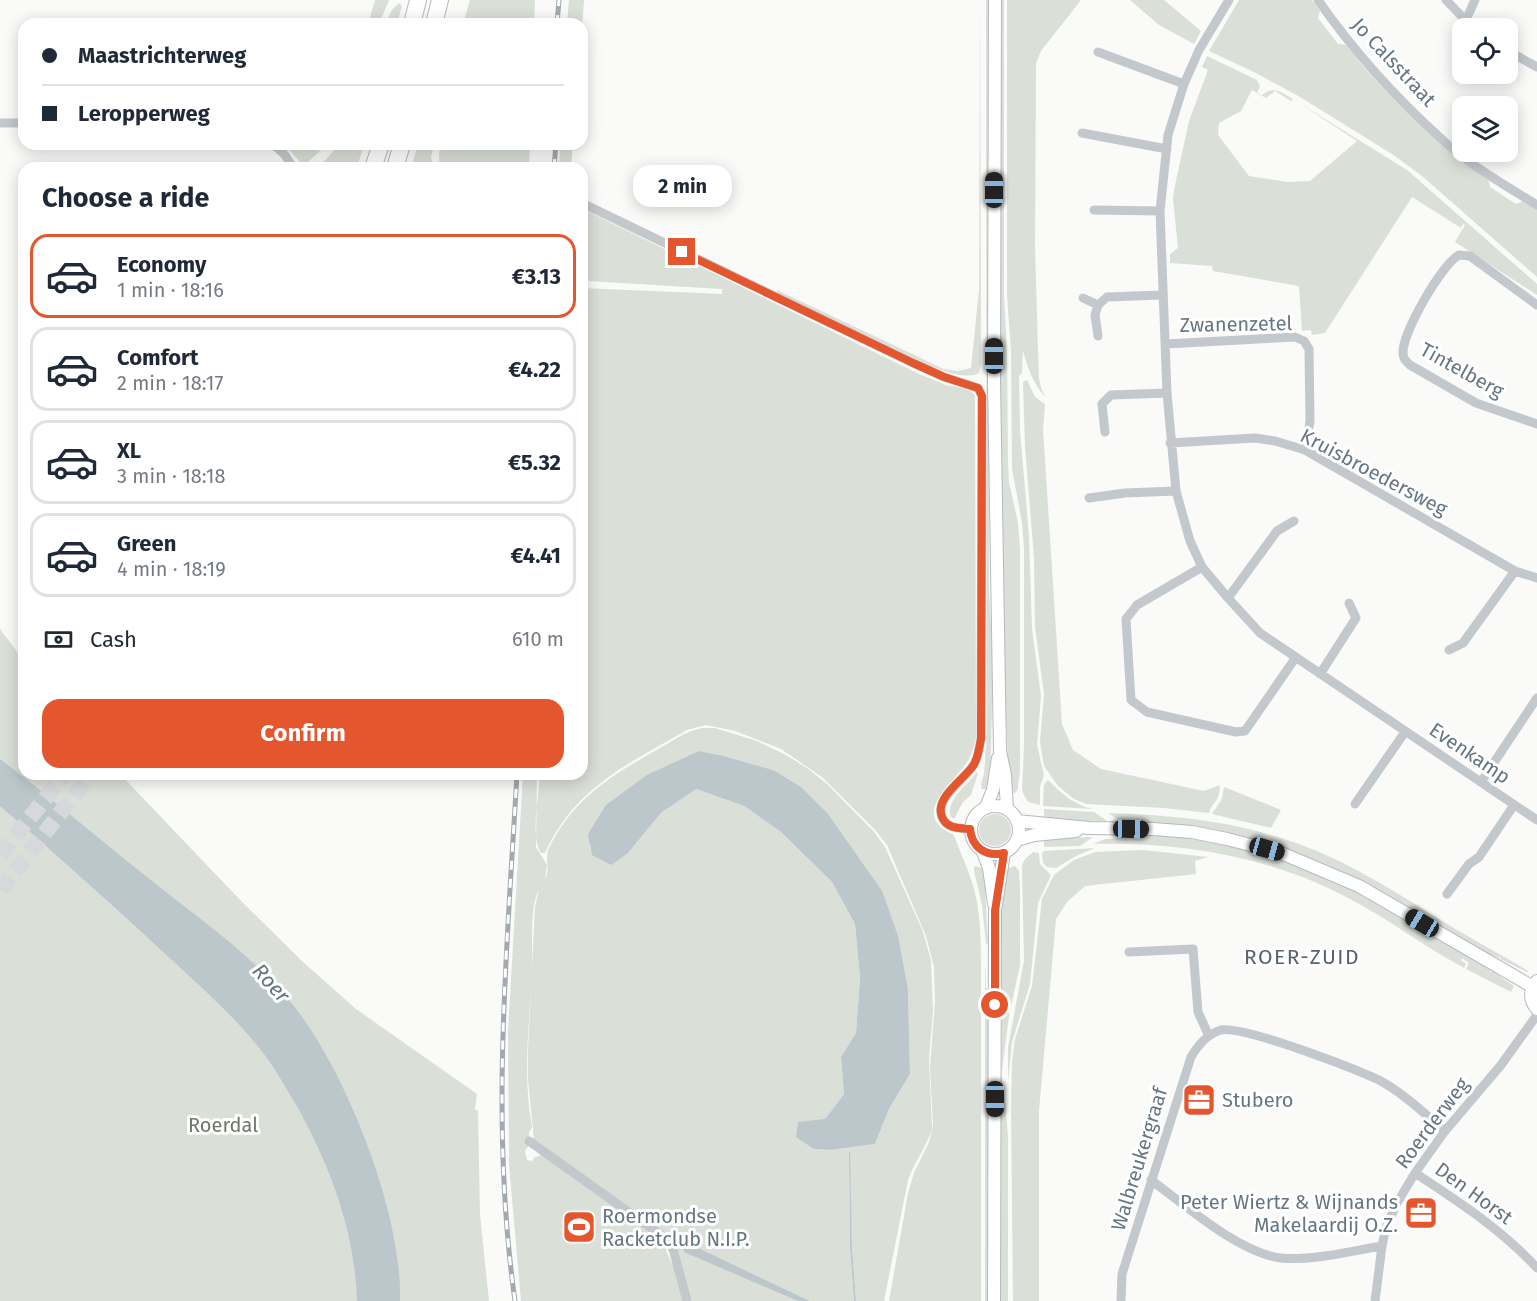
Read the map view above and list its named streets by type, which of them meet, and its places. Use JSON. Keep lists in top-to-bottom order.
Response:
{
  "streets": {
    "street": [
      "Jo Calsstraat",
      "Zwanenzetel",
      "Tintelberg",
      "Kruisbroedersweg",
      "Evenkamp",
      "Roerderweg",
      "Walbreukergraaf",
      "Den Horst"
    ]
  },
  "crossings": [
    ["Zwanenzetel", "Kruisbroedersweg"],
    ["Zwanenzetel", "Evenkamp"],
    ["Kruisbroedersweg", "Evenkamp"],
    ["Roerderweg", "Den Horst"]
  ],
  "districts": ["ROER-ZUID"],
  "water": ["Roer"],
  "parks": ["Roerdal"],
  "places": {
    "office": ["Stubero", "Peter Wiertz & Wijnands Makelaardij O.Z."],
    "sports": ["Roermondse Racketclub N.I.P."]
  },
  "page": {
    "banner": ["Maastrichterweg", "Leropperweg"],
    "heading": "Choose a ride",
    "bubble": "2 min",
    "list": [
      {
        "name": "Economy",
        "note": "1 min · 18:16",
        "value": "€3.13"
      },
      {
        "name": "Comfort",
        "note": "2 min · 18:17",
        "value": "€4.22"
      },
      {
        "name": "XL",
        "note": "3 min · 18:18",
        "value": "€5.32"
      },
      {
        "name": "Green",
        "note": "4 min · 18:19",
        "value": "€4.41"
      }
    ],
    "pay": ["Cash", "610 m"],
    "buttons": "Confirm"
  }
}
